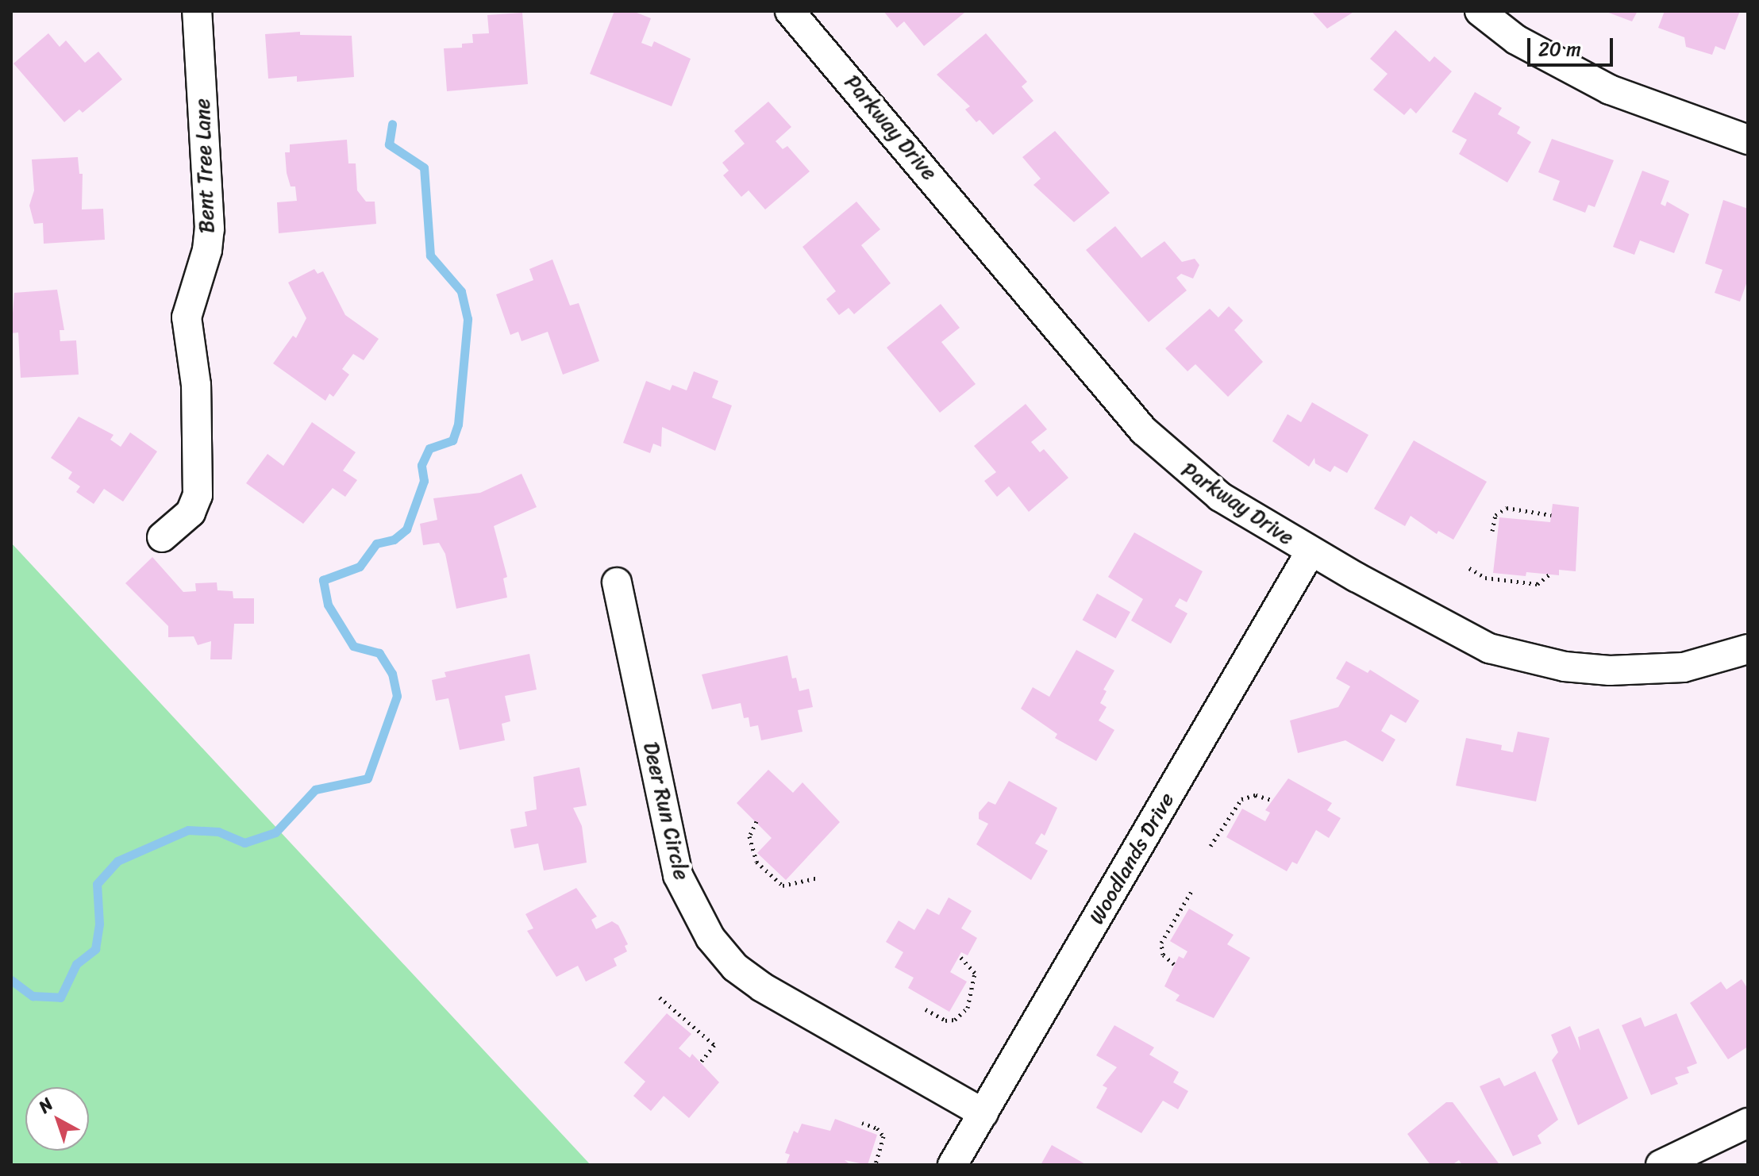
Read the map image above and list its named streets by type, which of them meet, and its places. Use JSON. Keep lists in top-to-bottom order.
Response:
{
  "streets": {
    "street": [
      "Parkway Drive",
      "Bent Tree Lane",
      "Deer Run Circle",
      "Woodlands Drive"
    ]
  },
  "crossings": [
    ["Parkway Drive", "Woodlands Drive"],
    ["Deer Run Circle", "Woodlands Drive"]
  ],
  "scale_bar": "20 m",
  "north": "top left"
}
